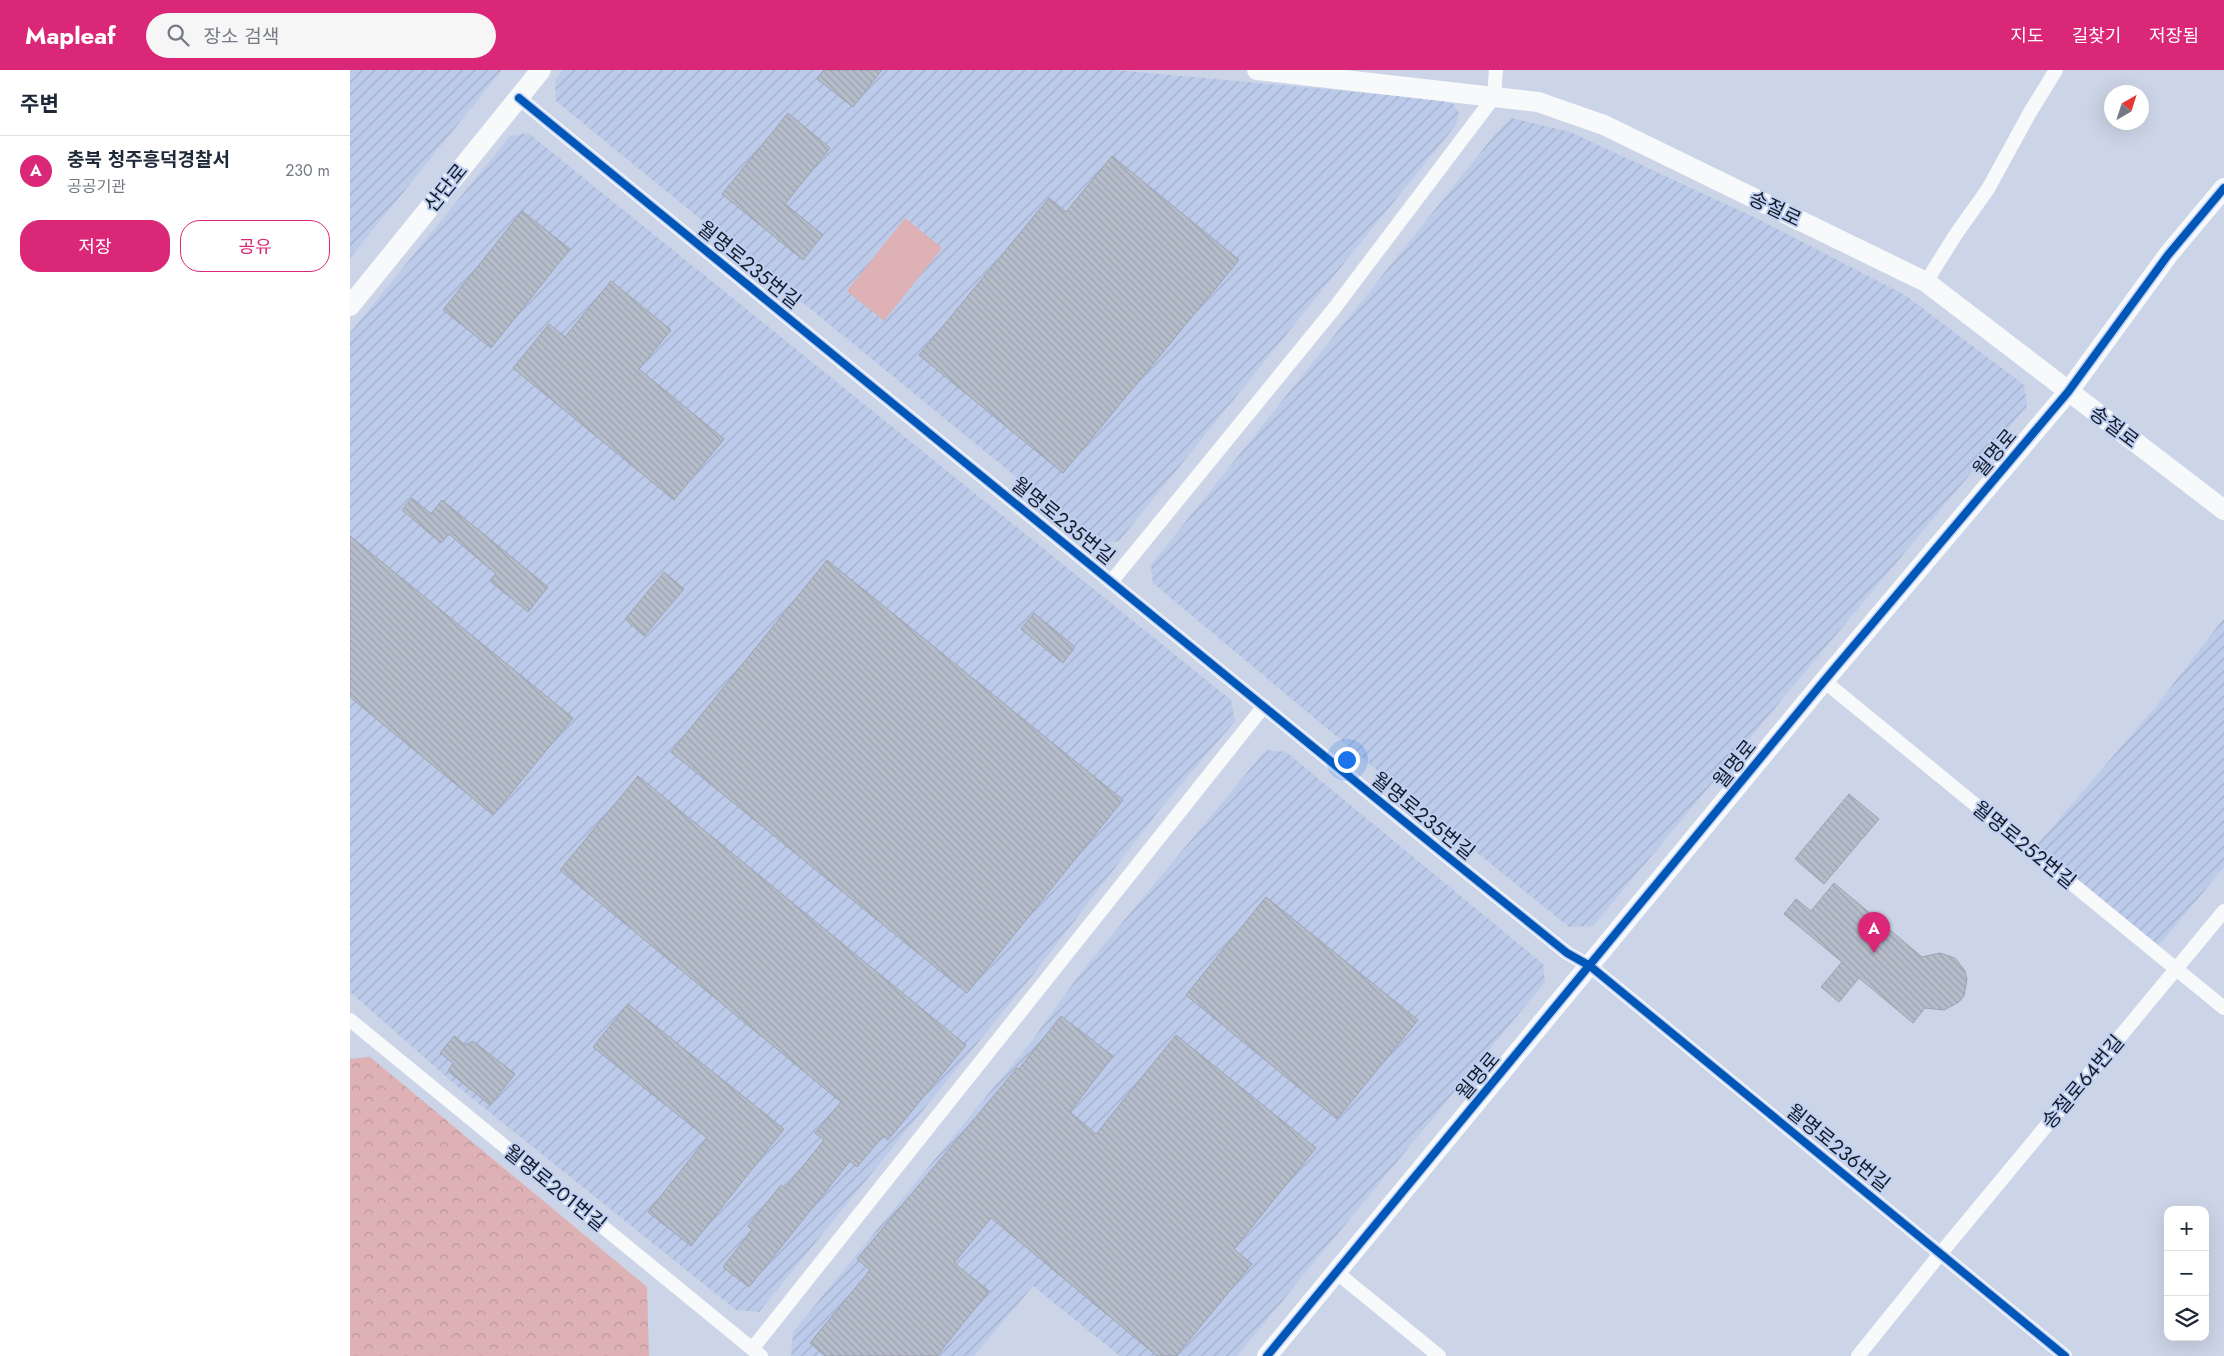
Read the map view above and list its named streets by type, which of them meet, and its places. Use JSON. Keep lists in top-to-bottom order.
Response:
{
  "streets": {
    "street": [
      "산단로",
      "송절로",
      "월명로235번길",
      "월명로",
      "월명로252번길",
      "송절로64번길",
      "월명로236번길",
      "월명로201번길"
    ]
  },
  "crossings": [
    ["산단로", "월명로235번길"],
    ["송절로", "월명로"],
    ["월명로235번길", "월명로"],
    ["월명로235번길", "월명로236번길"],
    ["월명로", "월명로252번길"],
    ["월명로", "월명로236번길"],
    ["월명로252번길", "송절로64번길"],
    ["송절로64번길", "월명로236번길"]
  ],
  "north": "top right",
  "page": {
    "header": "Mapleaf",
    "search": "장소 검색",
    "nav": ["지도", "길찾기", "저장됨"],
    "heading": "주변",
    "list": [
      {
        "mark": "A",
        "name": "충북 청주흥덕경찰서",
        "note": "공공기관",
        "value": "230 m"
      }
    ],
    "buttons": ["저장", "공유"],
    "pins": "A",
    "map_buttons": ["+", "−"]
  }
}
